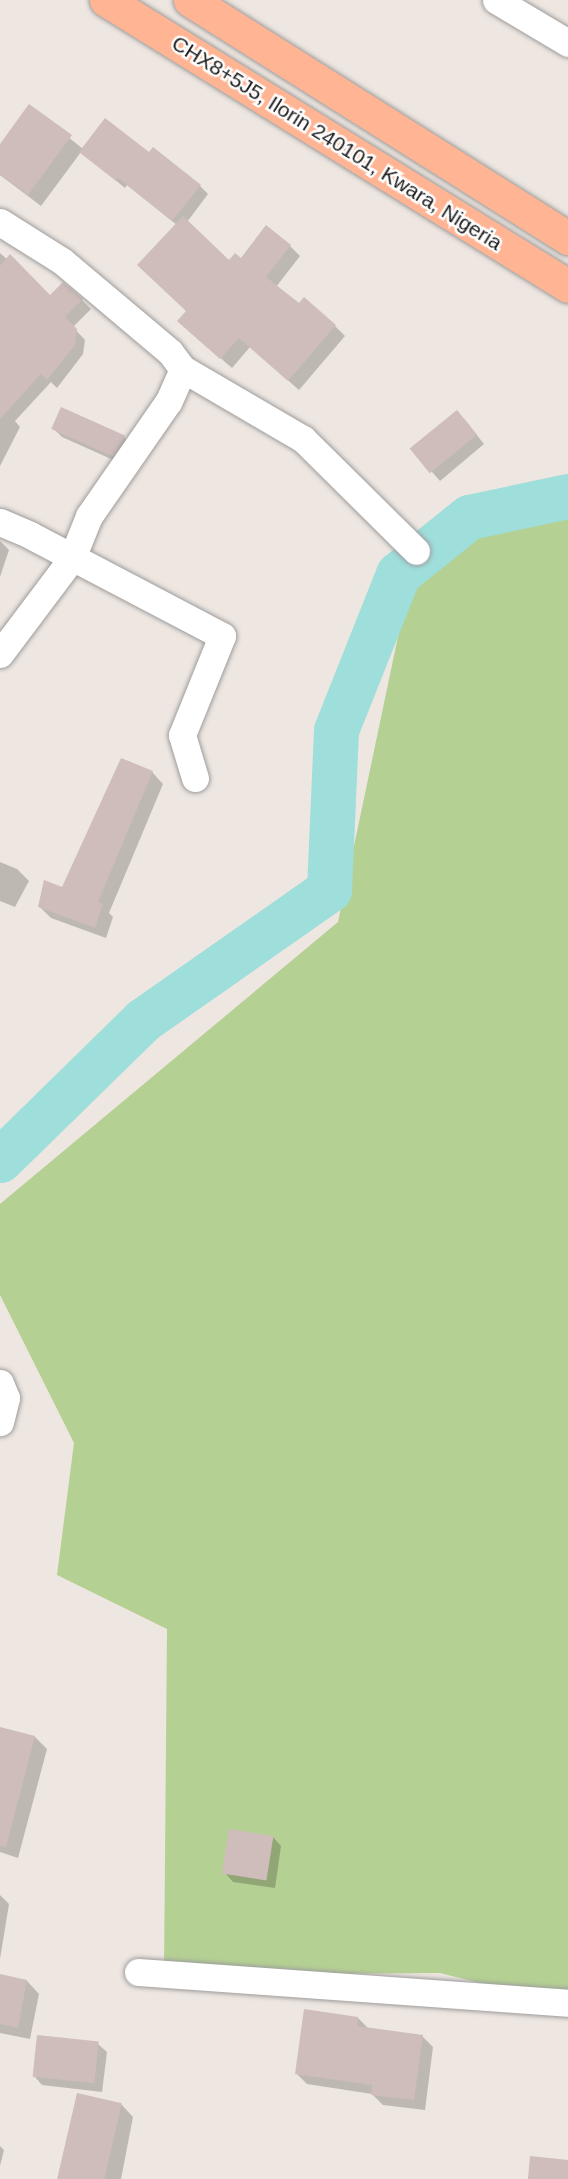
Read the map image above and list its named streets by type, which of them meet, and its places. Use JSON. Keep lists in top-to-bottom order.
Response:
{
  "streets": {
    "main road": ["CHX8+5J5, Ilorin 240101, Kwara, Nigeria"]
  }
}
